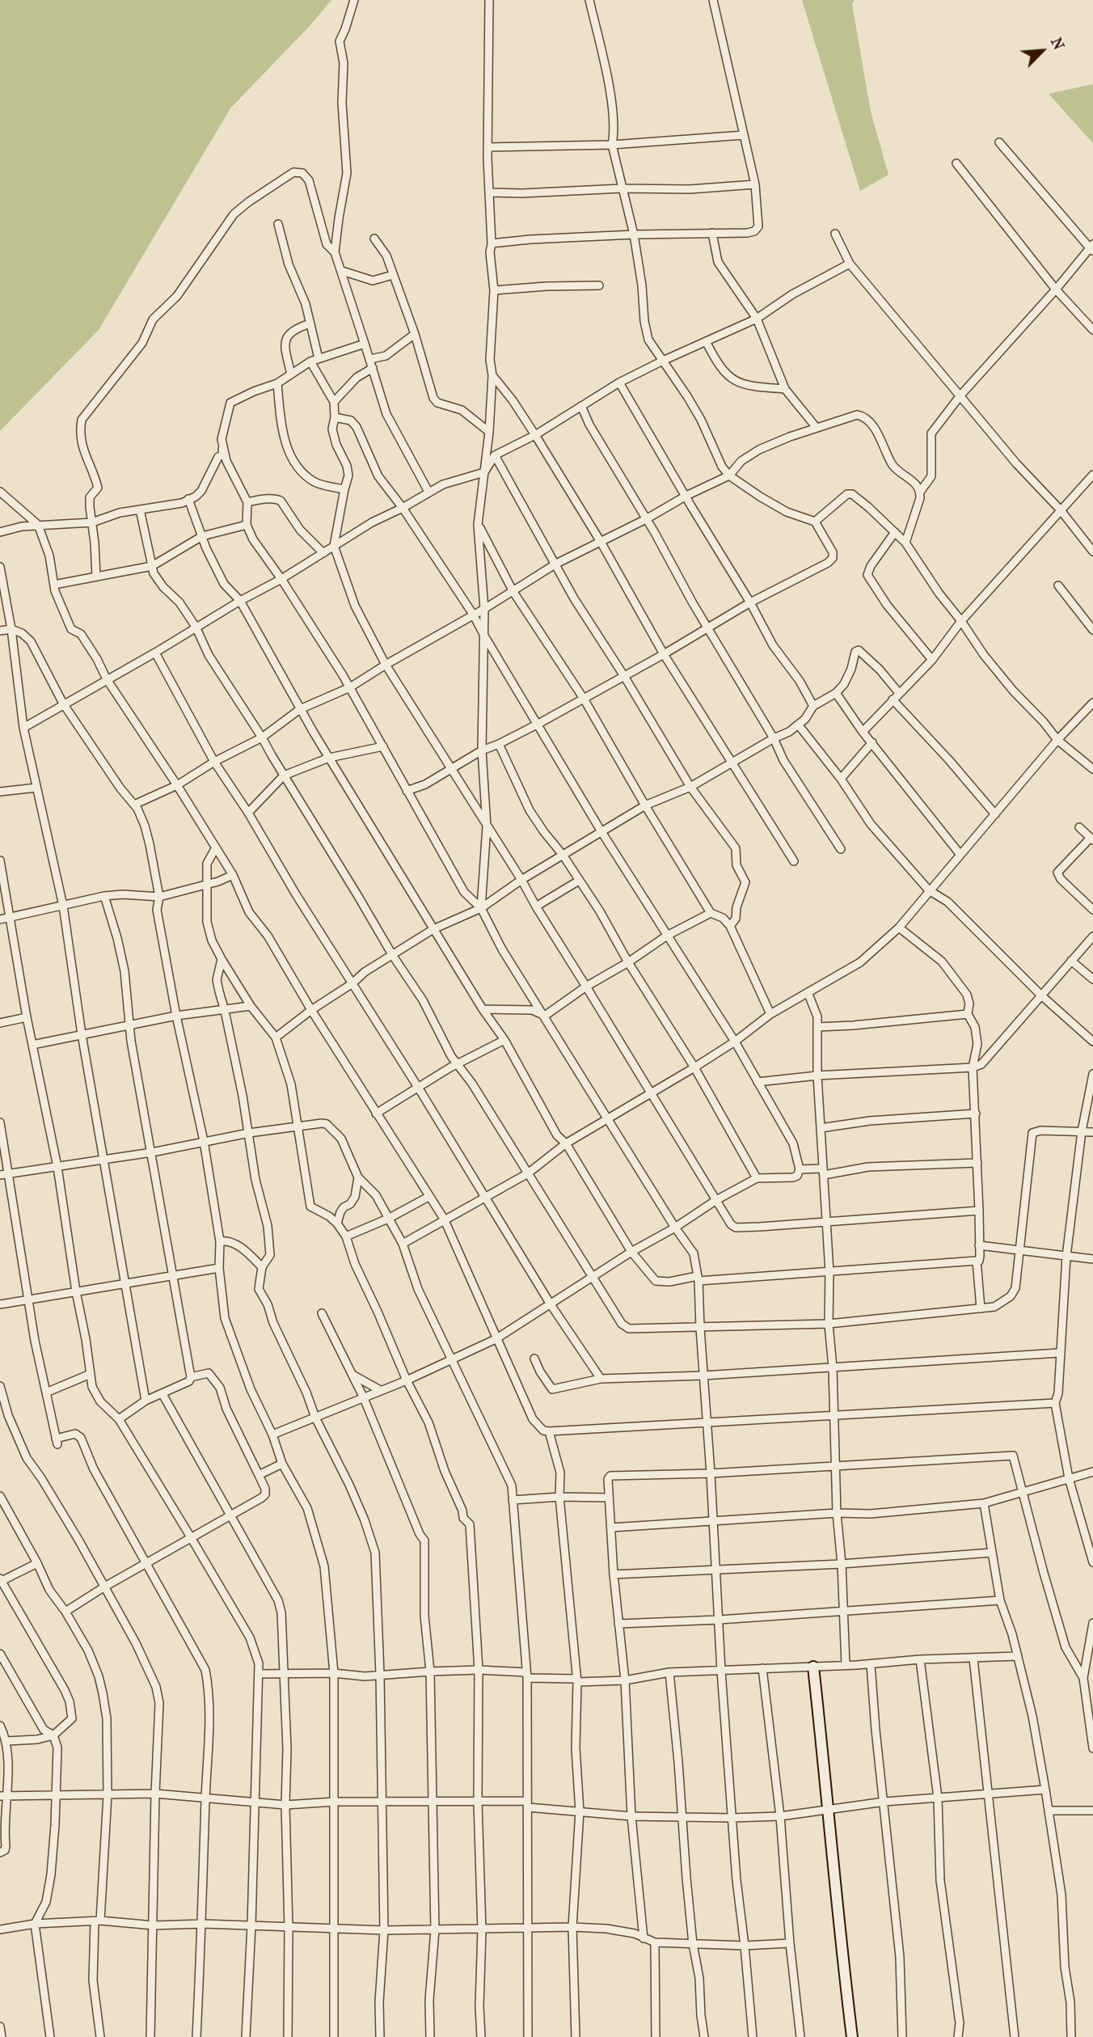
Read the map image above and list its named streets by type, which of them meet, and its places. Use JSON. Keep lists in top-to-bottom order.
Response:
{
  "north": "top right"
}
